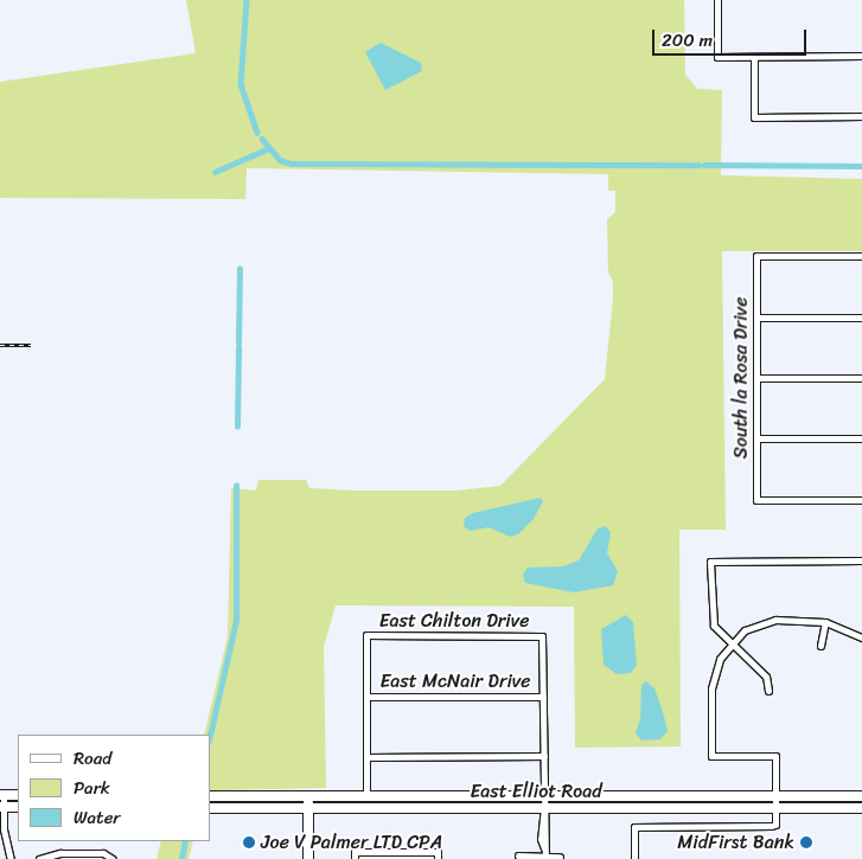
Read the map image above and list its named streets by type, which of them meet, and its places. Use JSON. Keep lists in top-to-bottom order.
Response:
{
  "streets": {
    "main road": ["East Elliot Road"],
    "street": ["South la Rosa Drive", "East Chilton Drive", "East McNair Drive"]
  },
  "crossings": [
    ["East Chilton Drive", "East McNair Drive"]
  ],
  "places": ["Joe V Palmer LTD CPA", "MidFirst Bank"],
  "legend": ["Road", "Park", "Water"],
  "scale_bar": "200 m"
}
